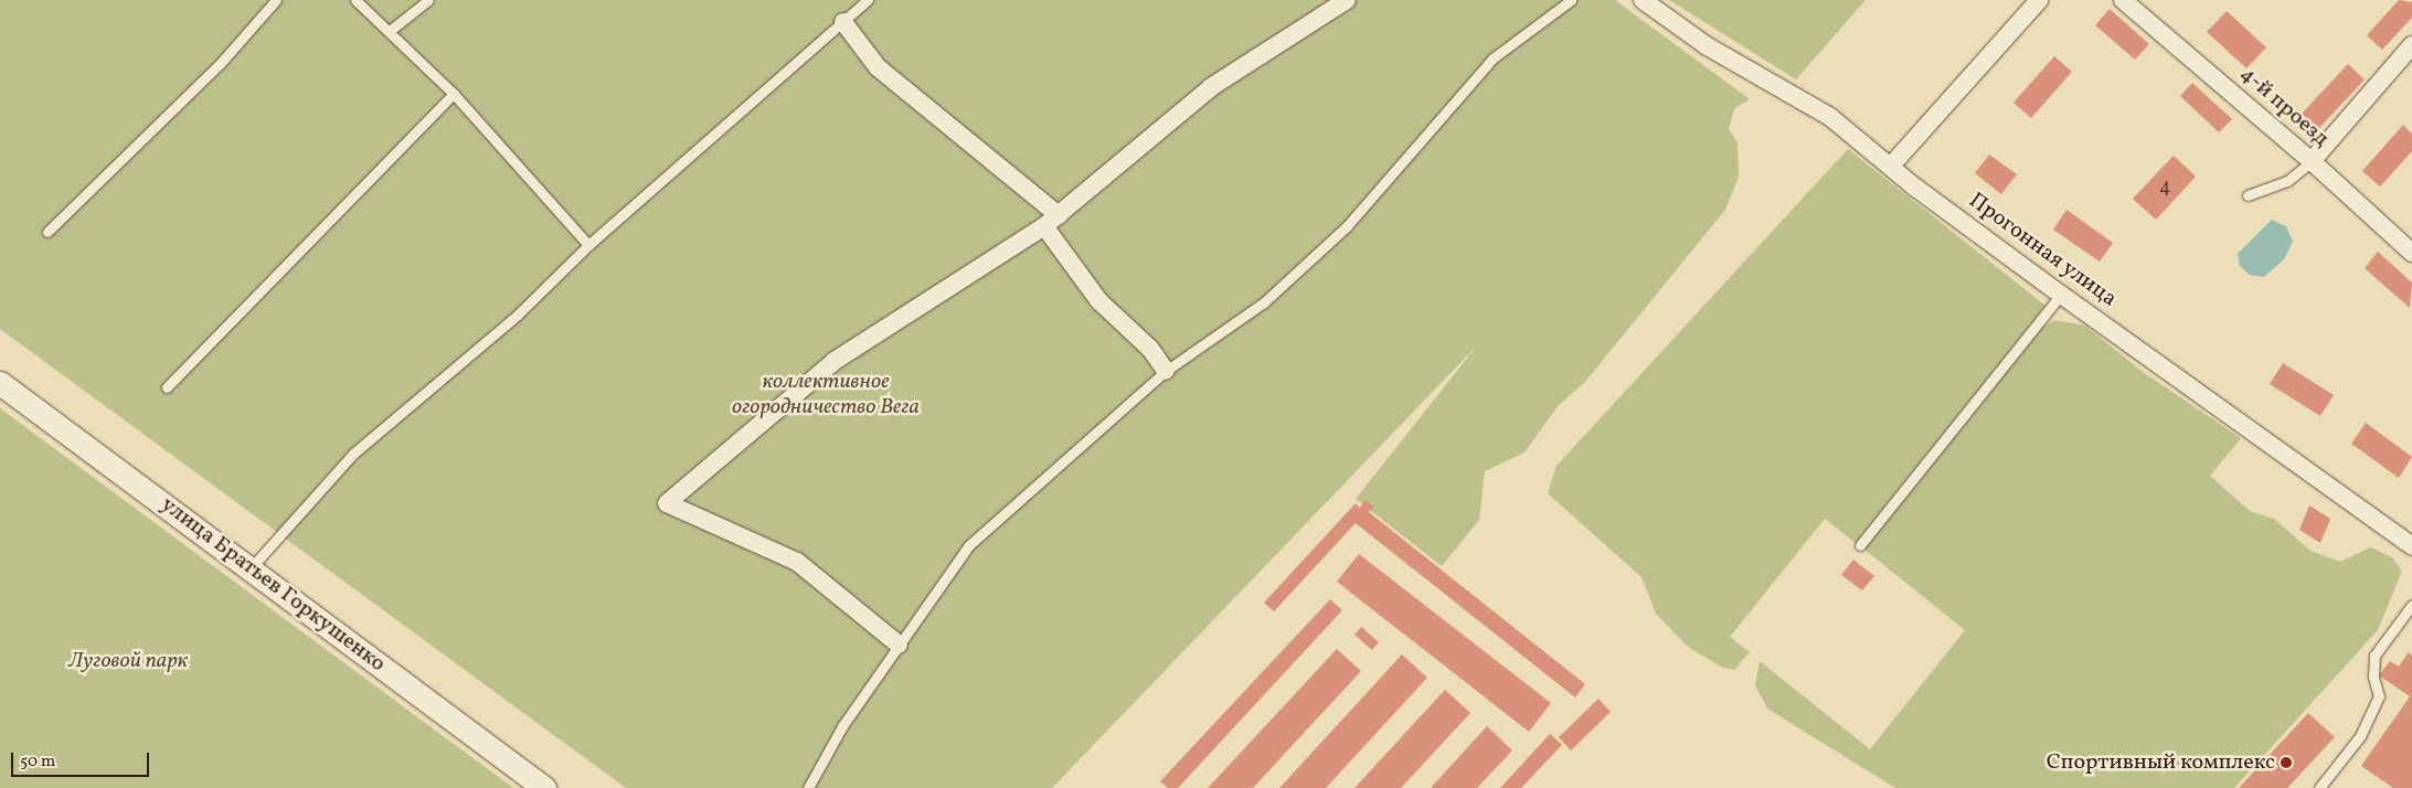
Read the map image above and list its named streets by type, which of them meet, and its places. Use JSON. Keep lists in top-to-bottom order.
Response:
{
  "streets": {
    "street": ["4-й проезд", "Прогонная улица", "улица Братьев Горкушенко"]
  },
  "parks": ["коллективное огородничество Вега", "Луговой парк"],
  "places": ["Спортивный комплекс"],
  "house_numbers": ["4"],
  "scale_bar": "50 m"
}
